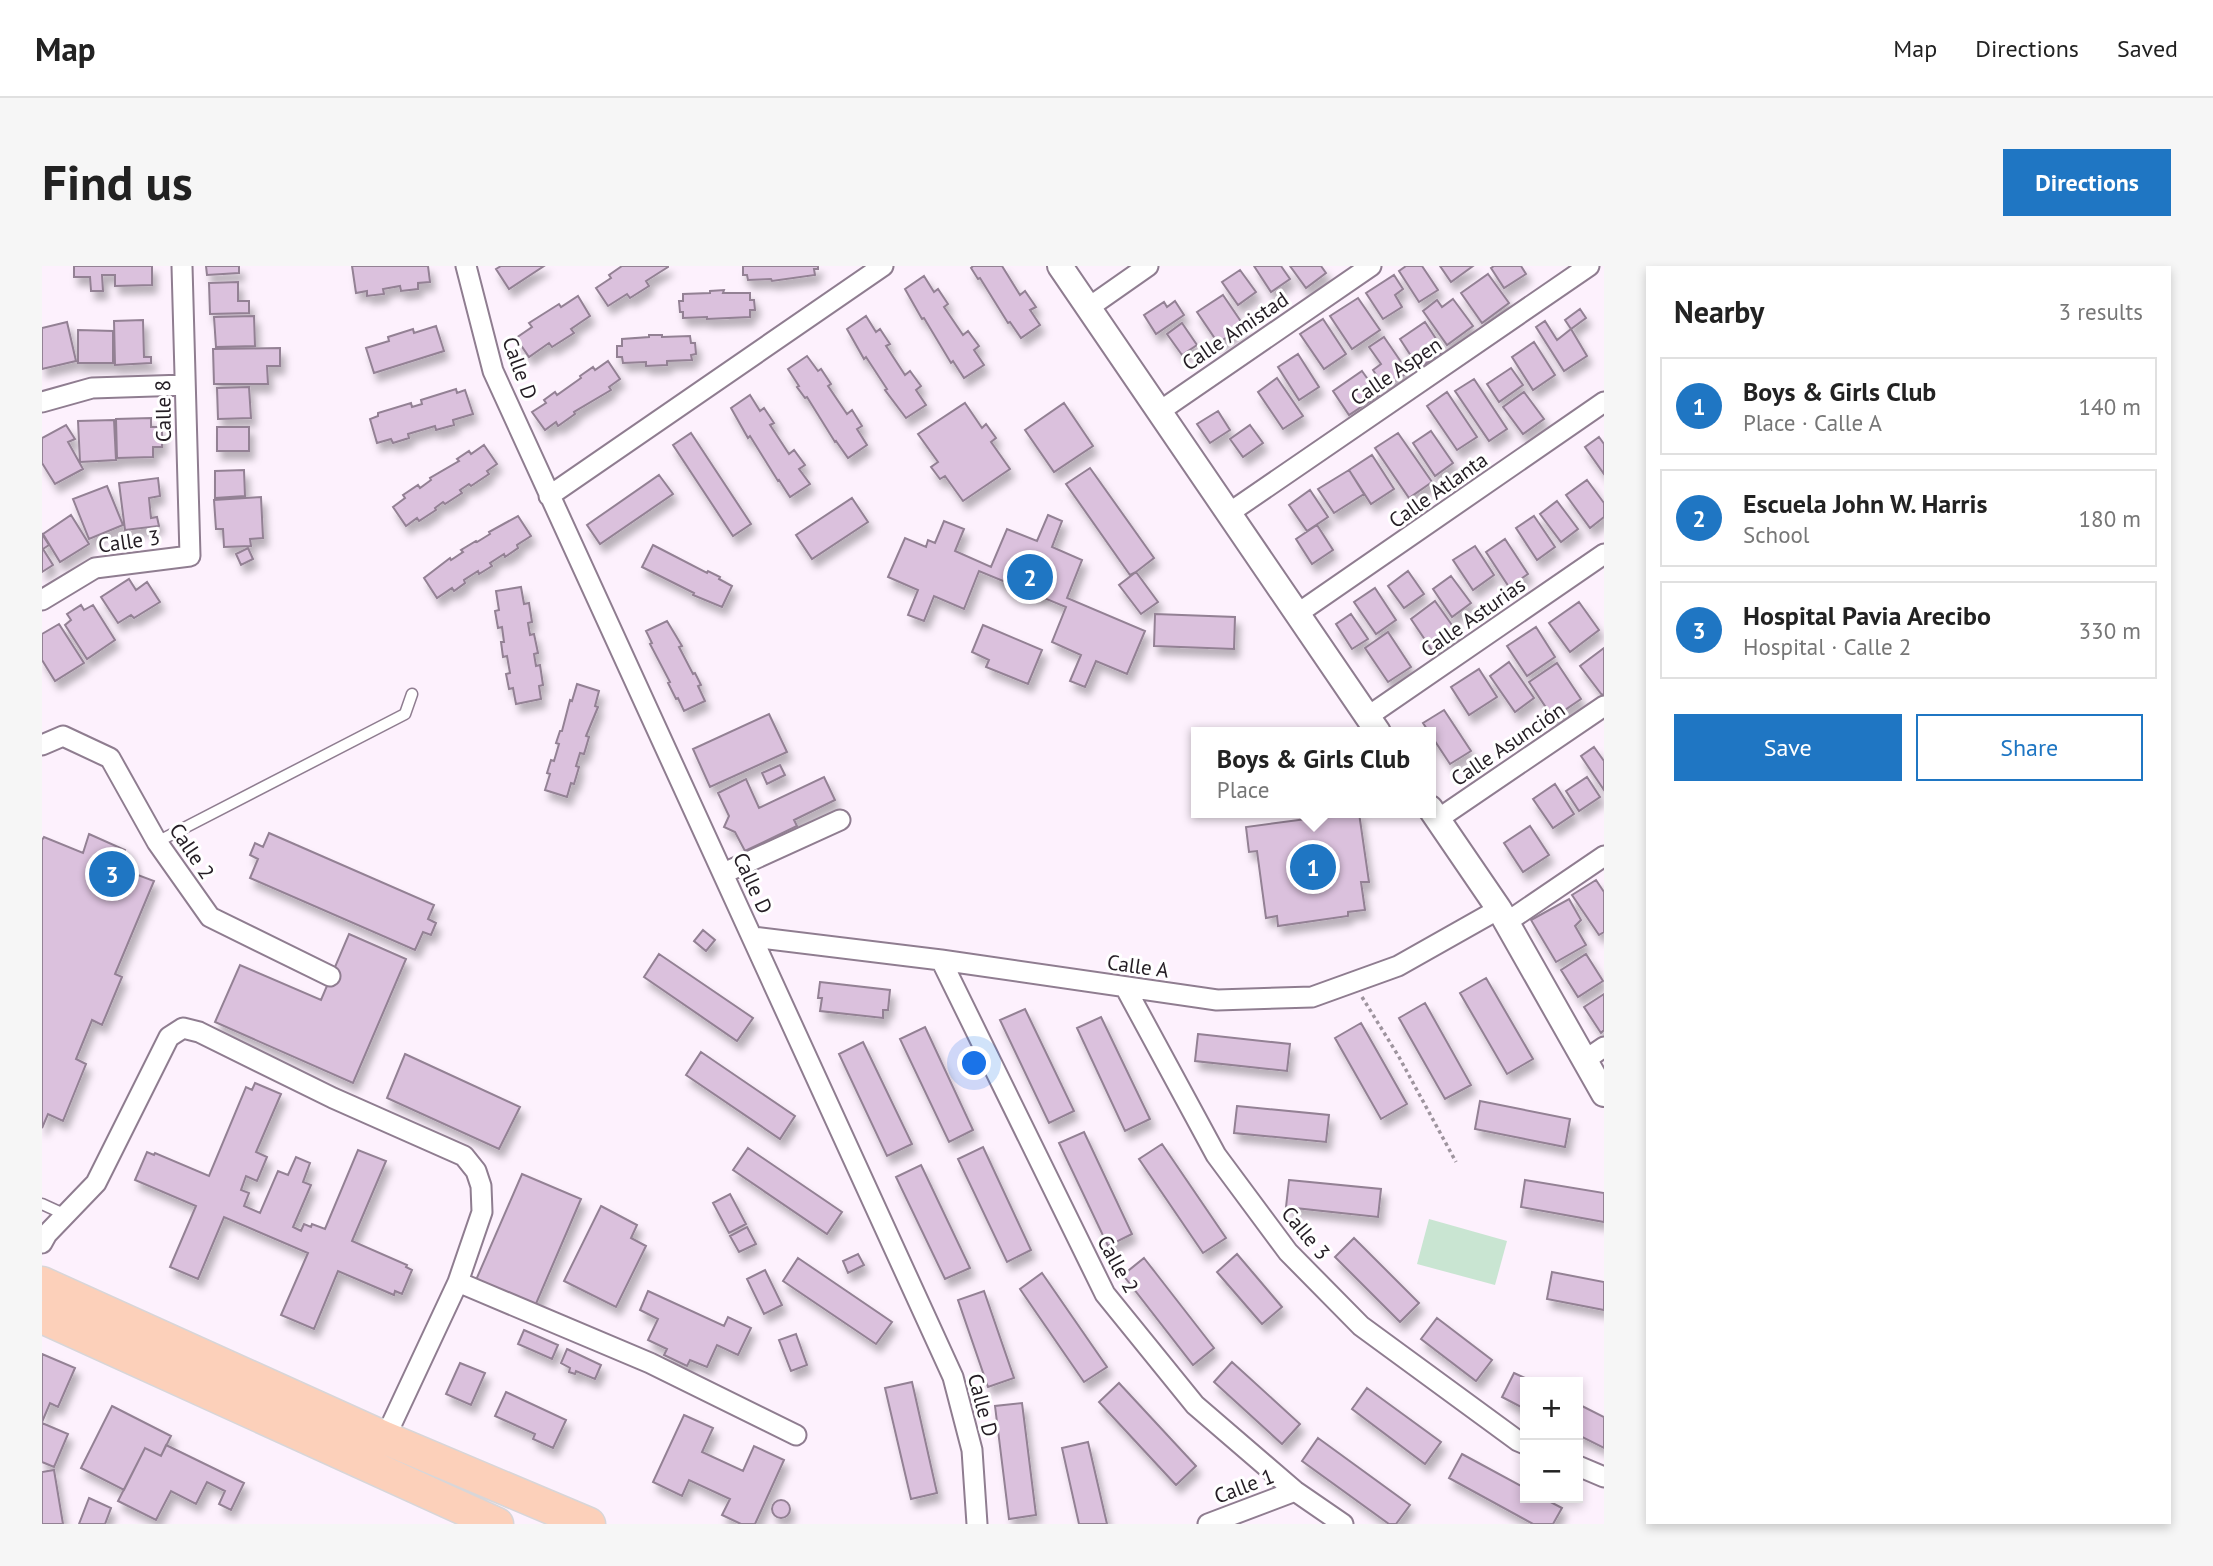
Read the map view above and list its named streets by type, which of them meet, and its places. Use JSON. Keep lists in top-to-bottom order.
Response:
{
  "streets": {
    "street": [
      "Calle Amistad",
      "Calle D",
      "Calle Aspen",
      "Calle 8",
      "Calle Atlanta",
      "Calle 3",
      "Calle Asturias",
      "Calle Asunción",
      "Calle 2",
      "Calle A",
      "Calle 1"
    ]
  },
  "crossings": [
    ["Calle D", "Calle A"],
    ["Calle 8", "Calle 3"],
    ["Calle 3", "Calle A"],
    ["Calle 2", "Calle A"],
    ["Calle 2", "Calle 1"]
  ],
  "page": {
    "header": "Map",
    "nav": ["Map", "Directions", "Saved"],
    "buttons": [
      "Directions",
      ["Save", "Share"]
    ],
    "title": "Find us",
    "heading": ["Nearby", "3 results"],
    "list": [
      {
        "mark": "1",
        "name": "Boys & Girls Club",
        "note": "Place · Calle A",
        "value": "140 m"
      },
      {
        "mark": "2",
        "name": "Escuela John W. Harris",
        "note": "School",
        "value": "180 m"
      },
      {
        "mark": "3",
        "name": "Hospital Pavia Arecibo",
        "note": "Hospital · Calle 2",
        "value": "330 m"
      }
    ],
    "pins": ["2", "1", "3"],
    "popup": ["Boys & Girls Club", "Place"],
    "map_buttons": ["+", "−"]
  }
}
